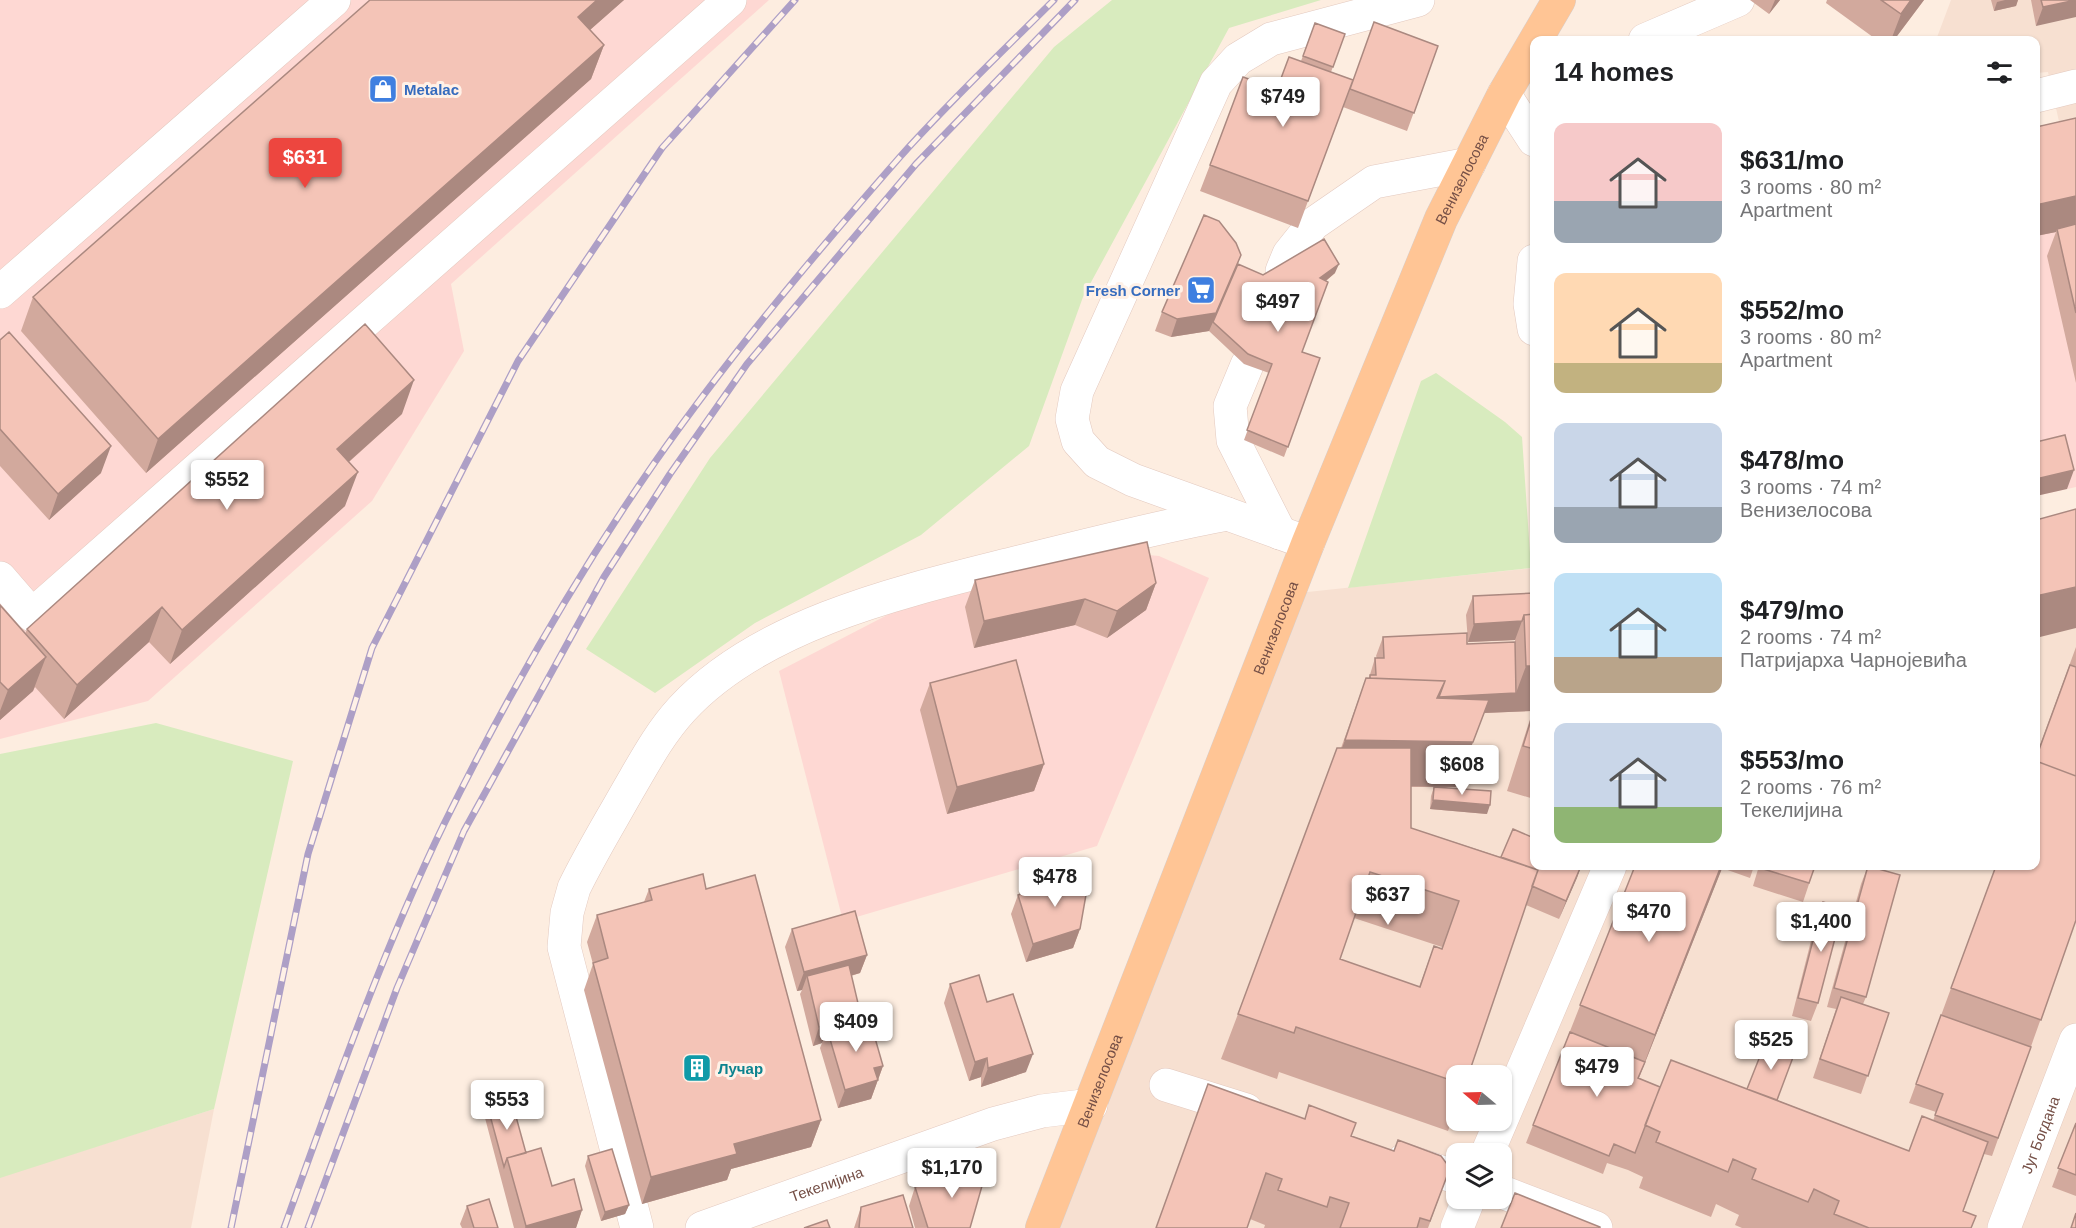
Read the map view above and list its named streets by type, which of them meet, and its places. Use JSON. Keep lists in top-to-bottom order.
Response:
{
  "streets": {
    "main road": ["Венизелосова"],
    "street": ["Југ Богдана", "Текелијина"]
  },
  "crossings": [
    ["Венизелосова", "Текелијина"]
  ],
  "places": {
    "shop": ["Metalac"],
    "supermarket": ["Fresh Corner"],
    "building": ["Лучар"]
  },
  "north": "left",
  "page": {
    "heading": "14 homes",
    "price": [
      "$749",
      "$631",
      "$497",
      "$552",
      "$608",
      "$478",
      "$637",
      "$470",
      "$1,400",
      "$409",
      "$525",
      "$479",
      "$553",
      "$1,170"
    ],
    "list": [
      {
        "name": "$631/mo",
        "note": "3 rooms · 80 m² · Apartment"
      },
      {
        "name": "$552/mo",
        "note": "3 rooms · 80 m² · Apartment"
      },
      {
        "name": "$478/mo",
        "note": "3 rooms · 74 m² · Венизелосова"
      },
      {
        "name": "$479/mo",
        "note": "2 rooms · 74 m² · Патријарха Чарнојевића"
      },
      {
        "name": "$553/mo",
        "note": "2 rooms · 76 m² · Текелијина"
      }
    ]
  }
}
